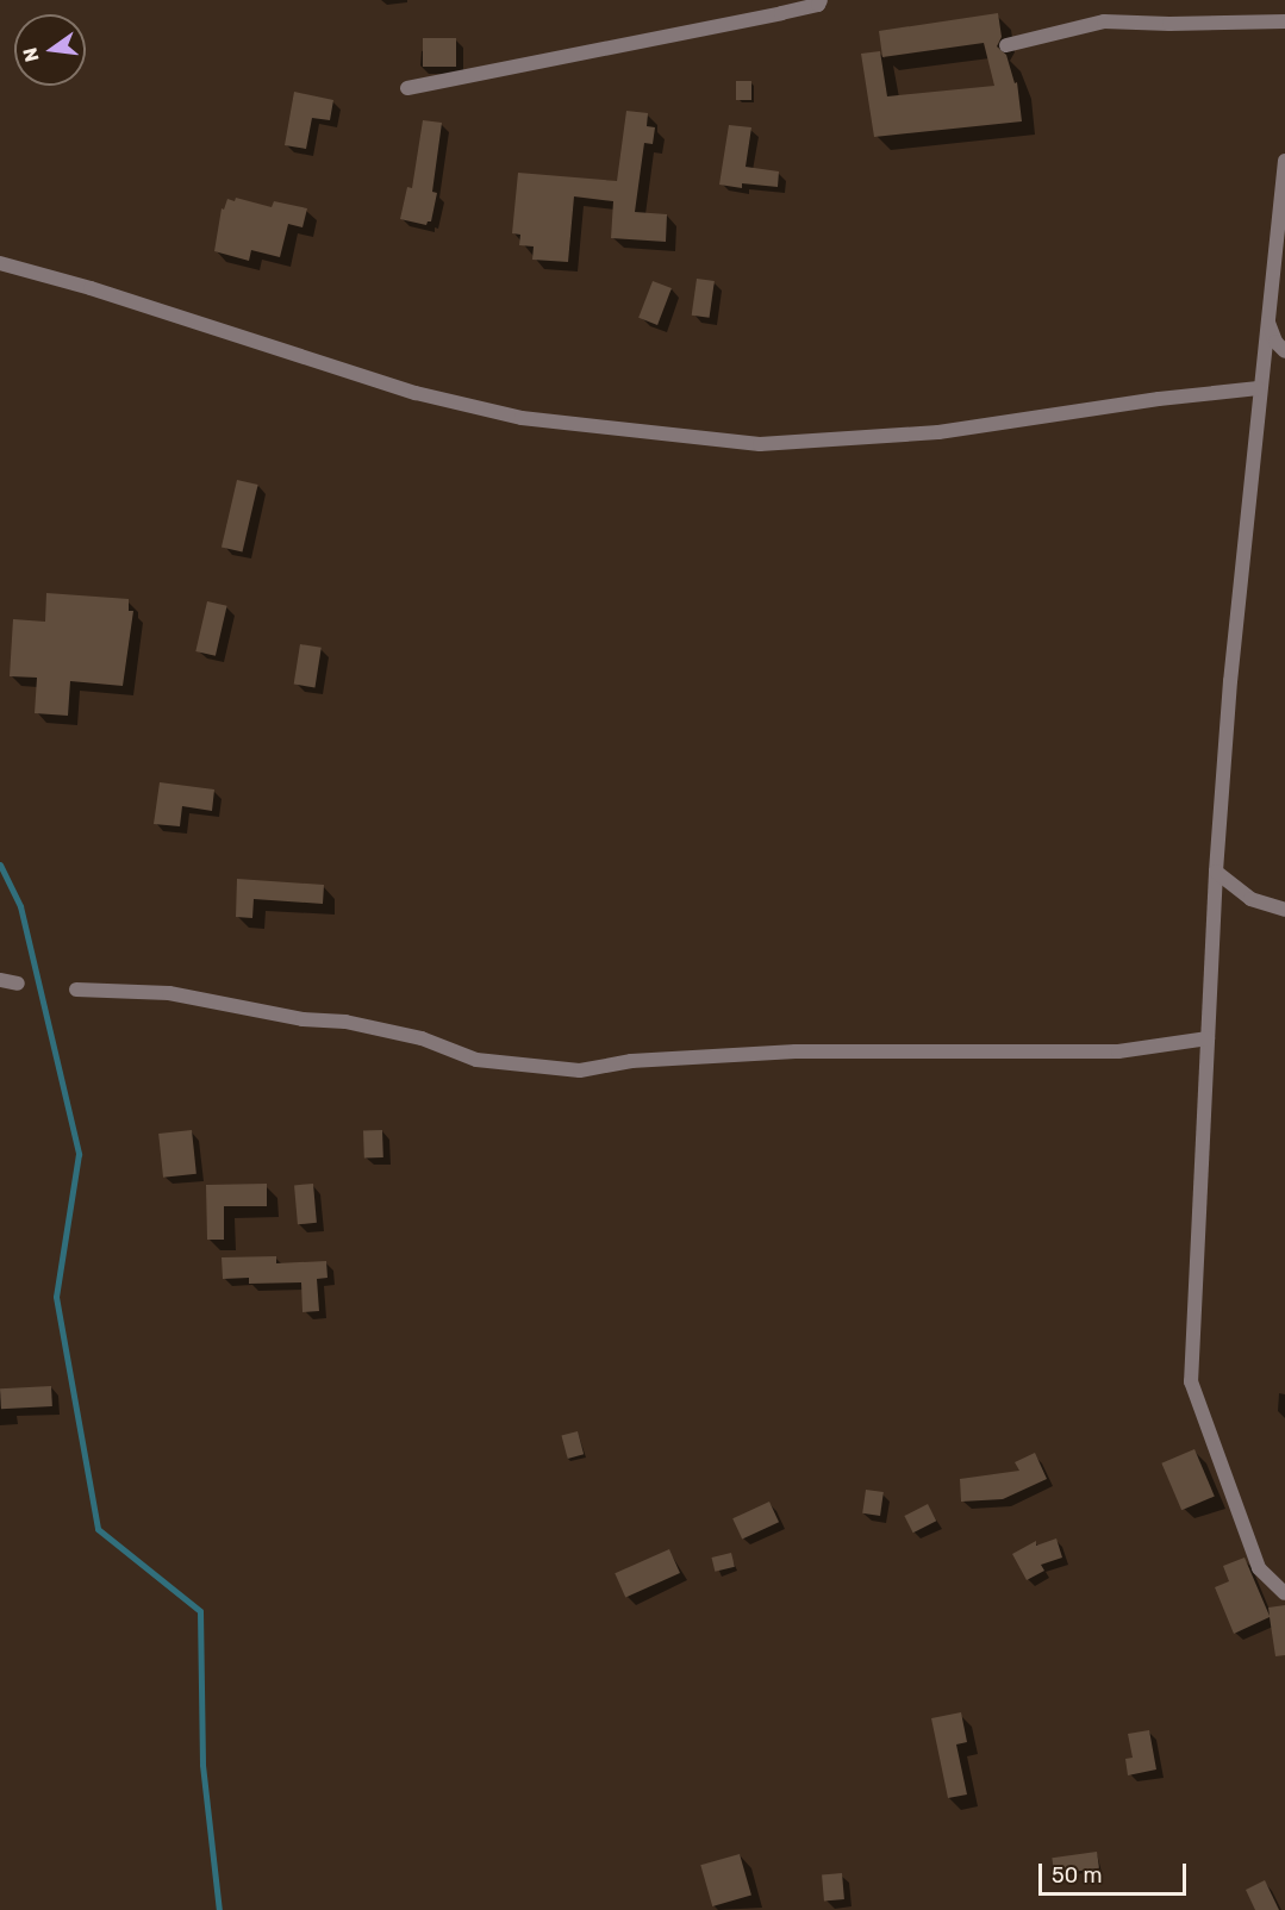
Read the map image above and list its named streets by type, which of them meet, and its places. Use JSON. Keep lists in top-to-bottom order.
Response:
{
  "scale_bar": "50 m",
  "north": "left"
}
